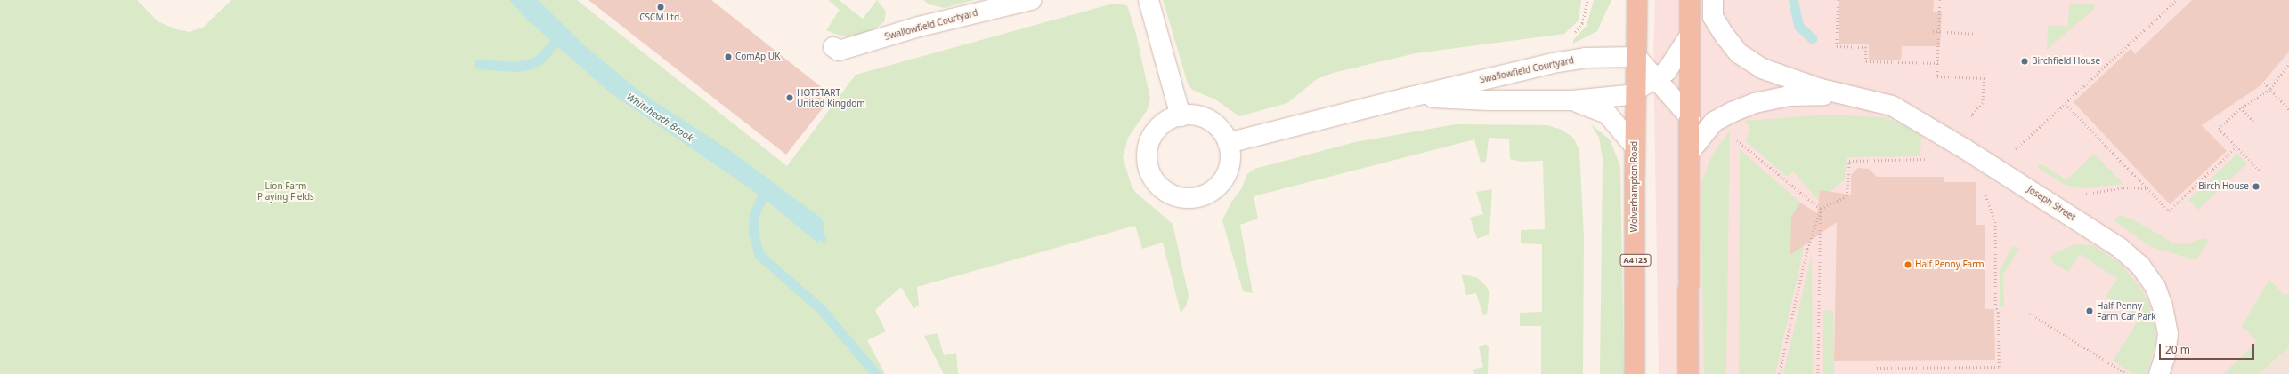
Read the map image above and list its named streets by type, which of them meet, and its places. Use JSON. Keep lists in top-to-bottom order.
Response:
{
  "streets": {
    "highway": ["Wolverhampton Road", "A4123"],
    "street": ["Swallowfield Courtyard", "Joseph Street"]
  },
  "crossings": [
    ["Swallowfield Courtyard", "Wolverhampton Road"]
  ],
  "water": ["Whiteheath Brook"],
  "parks": ["Lion Farm Playing Fields"],
  "places": [
    "CSCM Ltd.",
    "ComAp UK",
    "Birchfield House",
    "HOTSTART United Kingdom",
    "Birch House",
    "Half Penny Farm",
    "Half Penny Farm Car Park"
  ],
  "scale_bar": "20 m"
}
